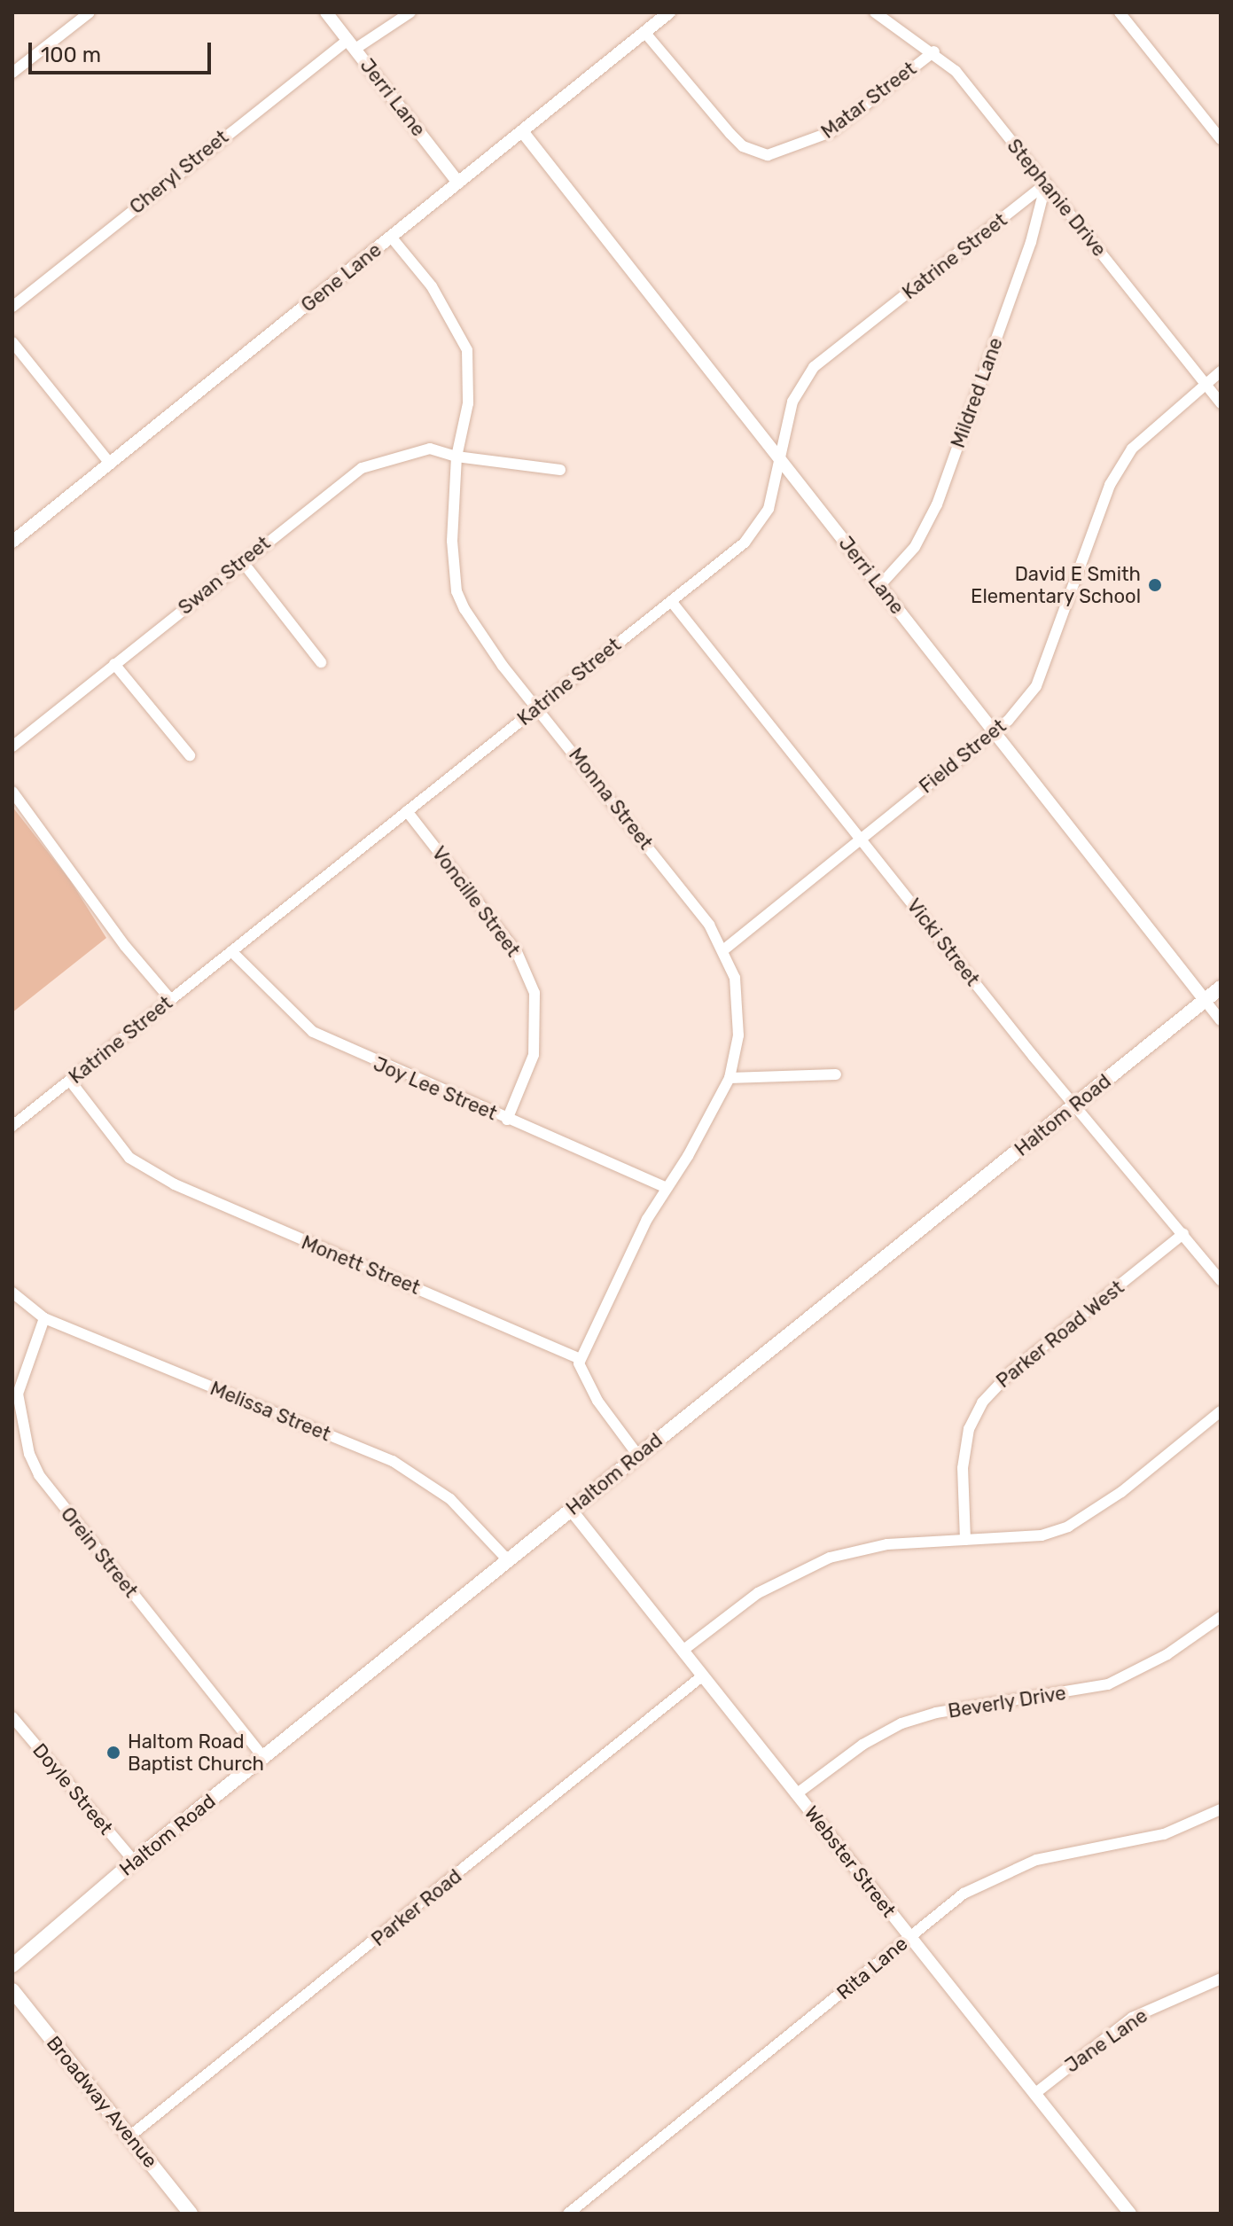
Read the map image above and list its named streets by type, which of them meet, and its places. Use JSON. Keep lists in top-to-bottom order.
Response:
{
  "streets": {
    "main road": ["Haltom Road", "Broadway Avenue"],
    "street": [
      "Jerri Lane",
      "Matar Street",
      "Cheryl Street",
      "Stephanie Drive",
      "Katrine Street",
      "Gene Lane",
      "Mildred Lane",
      "Swan Street",
      "Field Street",
      "Monna Street",
      "Voncille Street",
      "Vicki Street",
      "Joy Lee Street",
      "Monett Street",
      "Parker Road West",
      "Melissa Street",
      "Orein Street",
      "Beverly Drive",
      "Doyle Street",
      "Webster Street",
      "Parker Road",
      "Rita Lane",
      "Jane Lane"
    ]
  },
  "crossings": [
    ["Jerri Lane", "Cheryl Street"],
    ["Jerri Lane", "Katrine Street"],
    ["Jerri Lane", "Gene Lane"],
    ["Jerri Lane", "Mildred Lane"],
    ["Jerri Lane", "Field Street"],
    ["Jerri Lane", "Haltom Road"],
    ["Matar Street", "Stephanie Drive"],
    ["Matar Street", "Gene Lane"],
    ["Stephanie Drive", "Katrine Street"],
    ["Stephanie Drive", "Mildred Lane"],
    ["Stephanie Drive", "Field Street"],
    ["Katrine Street", "Mildred Lane"],
    ["Katrine Street", "Monna Street"],
    ["Katrine Street", "Voncille Street"],
    ["Katrine Street", "Vicki Street"],
    ["Katrine Street", "Joy Lee Street"],
    ["Katrine Street", "Monett Street"],
    ["Gene Lane", "Monna Street"],
    ["Swan Street", "Monna Street"],
    ["Field Street", "Monna Street"],
    ["Field Street", "Vicki Street"],
    ["Monna Street", "Joy Lee Street"],
    ["Monna Street", "Monett Street"],
    ["Voncille Street", "Joy Lee Street"],
    ["Vicki Street", "Haltom Road"],
    ["Vicki Street", "Parker Road West"],
    ["Haltom Road", "Melissa Street"],
    ["Haltom Road", "Orein Street"],
    ["Haltom Road", "Doyle Street"],
    ["Haltom Road", "Webster Street"],
    ["Melissa Street", "Orein Street"],
    ["Beverly Drive", "Webster Street"],
    ["Webster Street", "Parker Road"],
    ["Webster Street", "Rita Lane"],
    ["Webster Street", "Jane Lane"],
    ["Parker Road", "Broadway Avenue"]
  ],
  "places": ["David E Smith Elementary School", "Haltom Road Baptist Church"],
  "scale_bar": "100 m"
}
